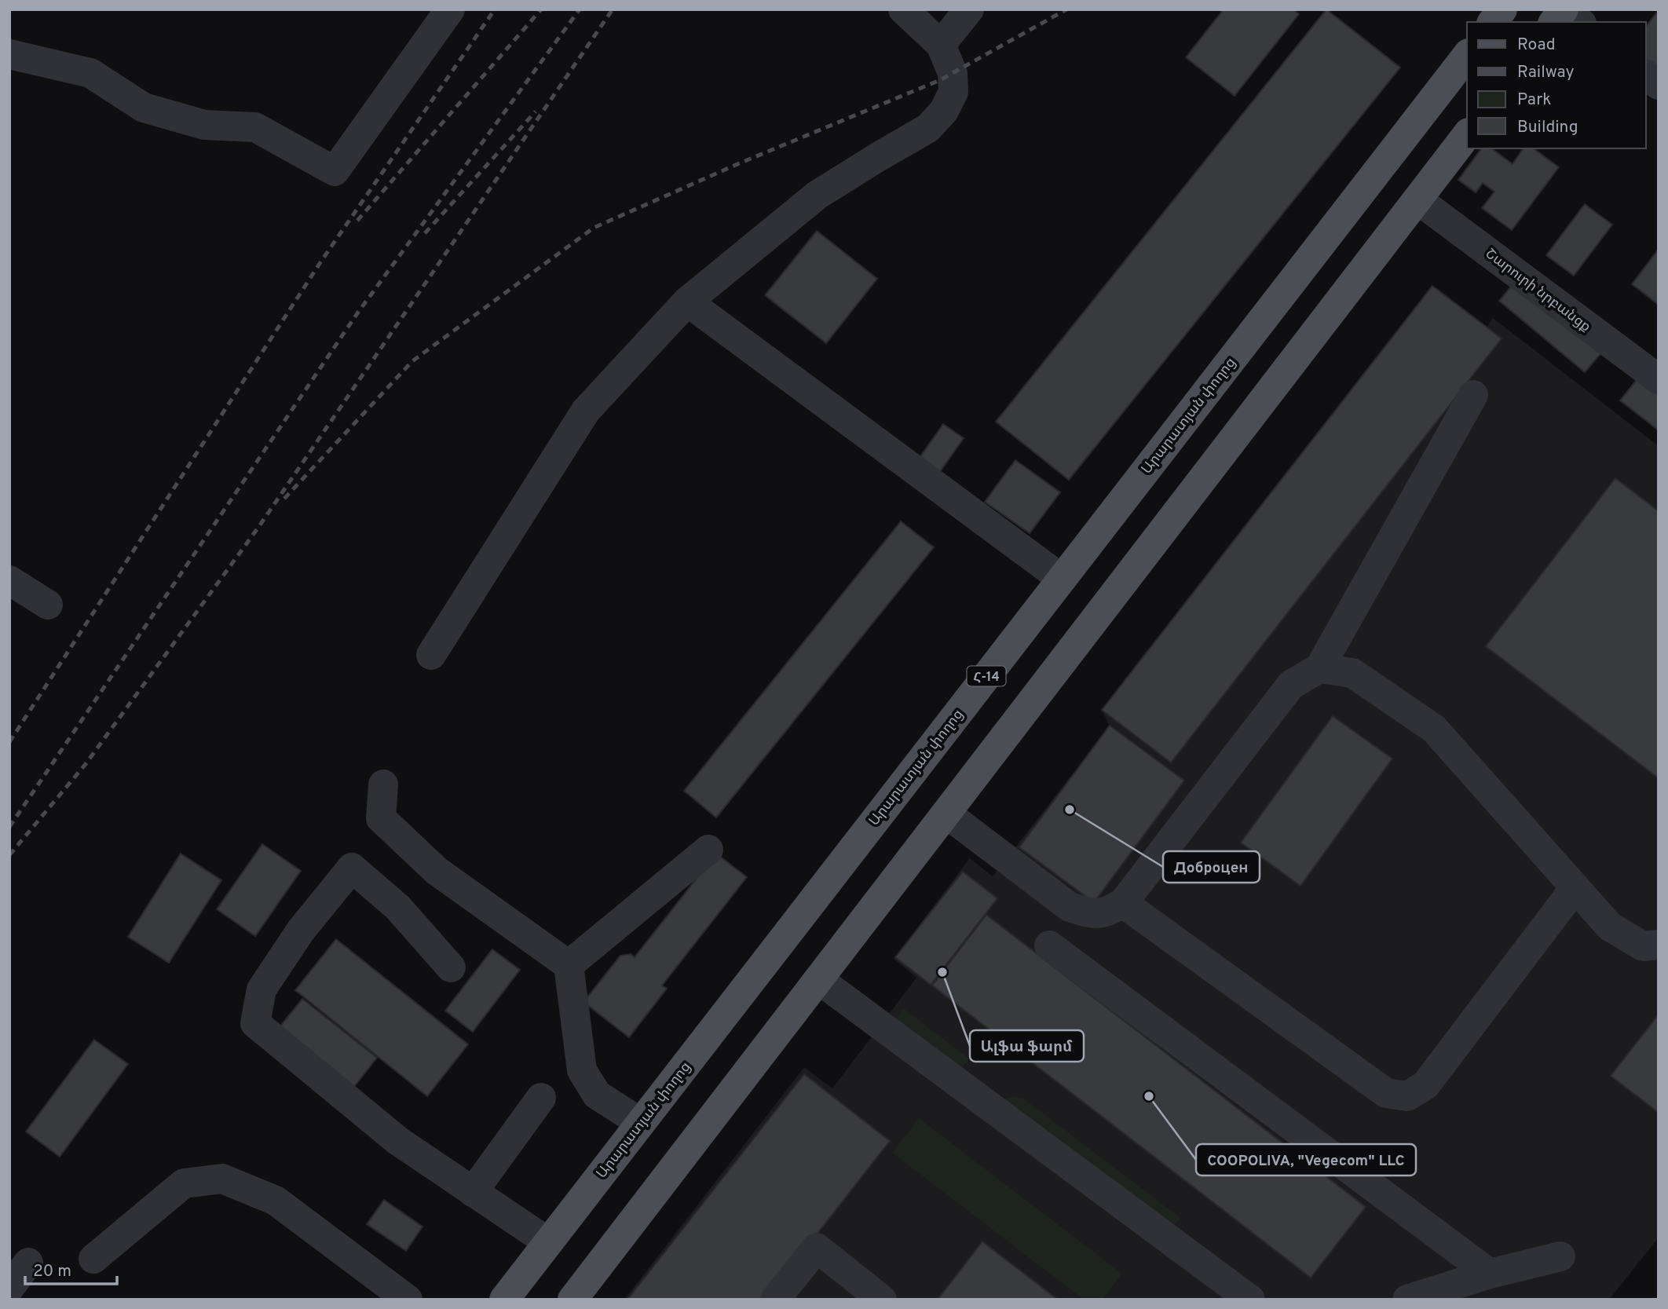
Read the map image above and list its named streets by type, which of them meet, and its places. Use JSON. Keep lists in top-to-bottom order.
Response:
{
  "streets": {
    "main road": ["Արարատյան փողոց", "Հ-14"],
    "street": ["Շարուրի նրբանցք"]
  },
  "places": ["Доброцен", "Ալֆա ֆարմ", "COOPOLIVA, \"Vegecom\" LLC"],
  "legend": [
    "Road",
    "Railway",
    "Park",
    "Building"
  ],
  "scale_bar": "20 m"
}
